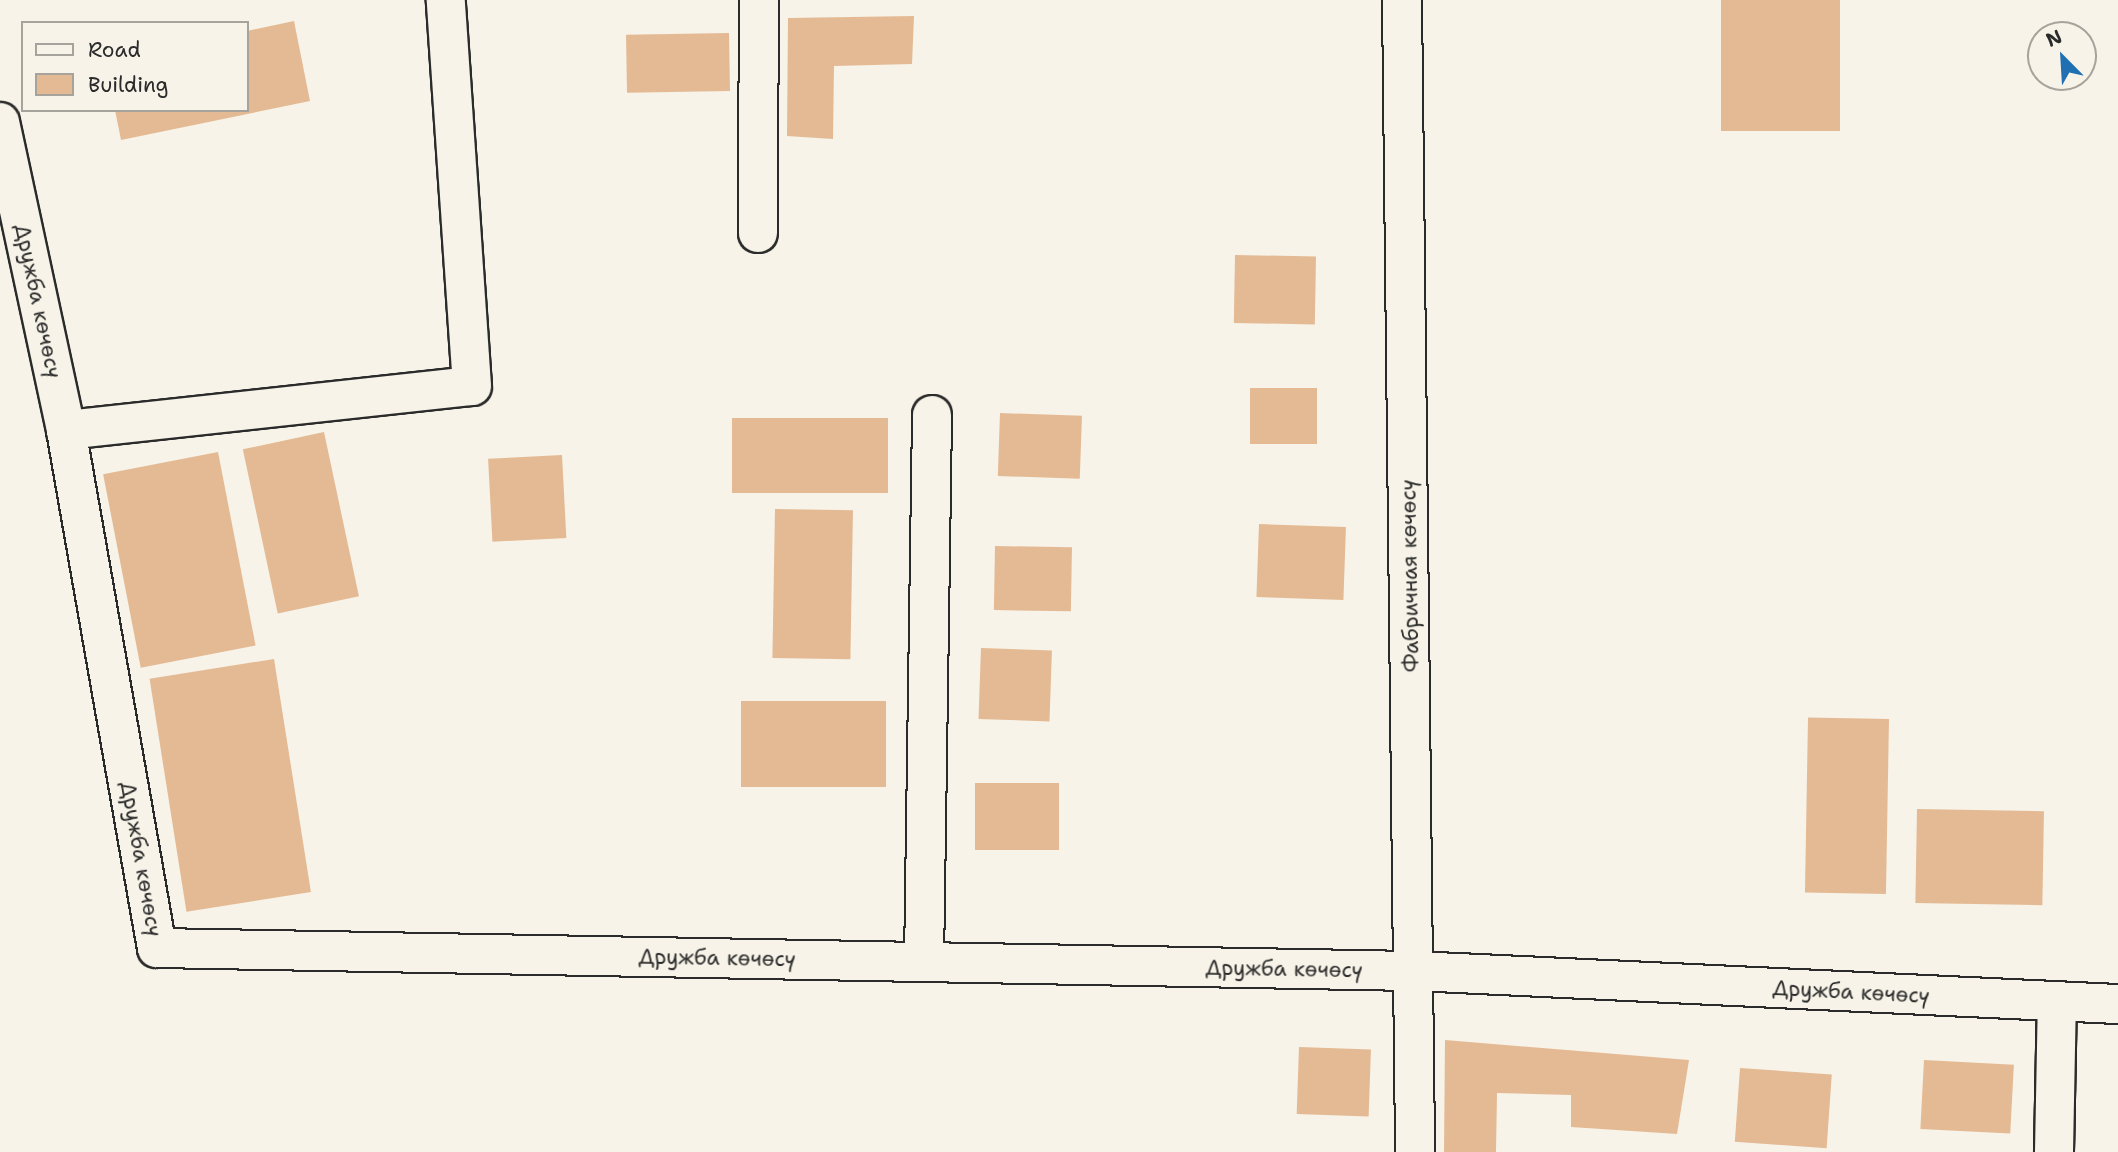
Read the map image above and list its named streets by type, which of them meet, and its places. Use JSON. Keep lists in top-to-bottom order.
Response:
{
  "streets": {
    "street": ["Дружба көчөсү", "Фабричная көчөсү"]
  },
  "crossings": [
    ["Дружба көчөсү", "Фабричная көчөсү"]
  ],
  "legend": ["Road", "Building"],
  "north": "top left"
}
